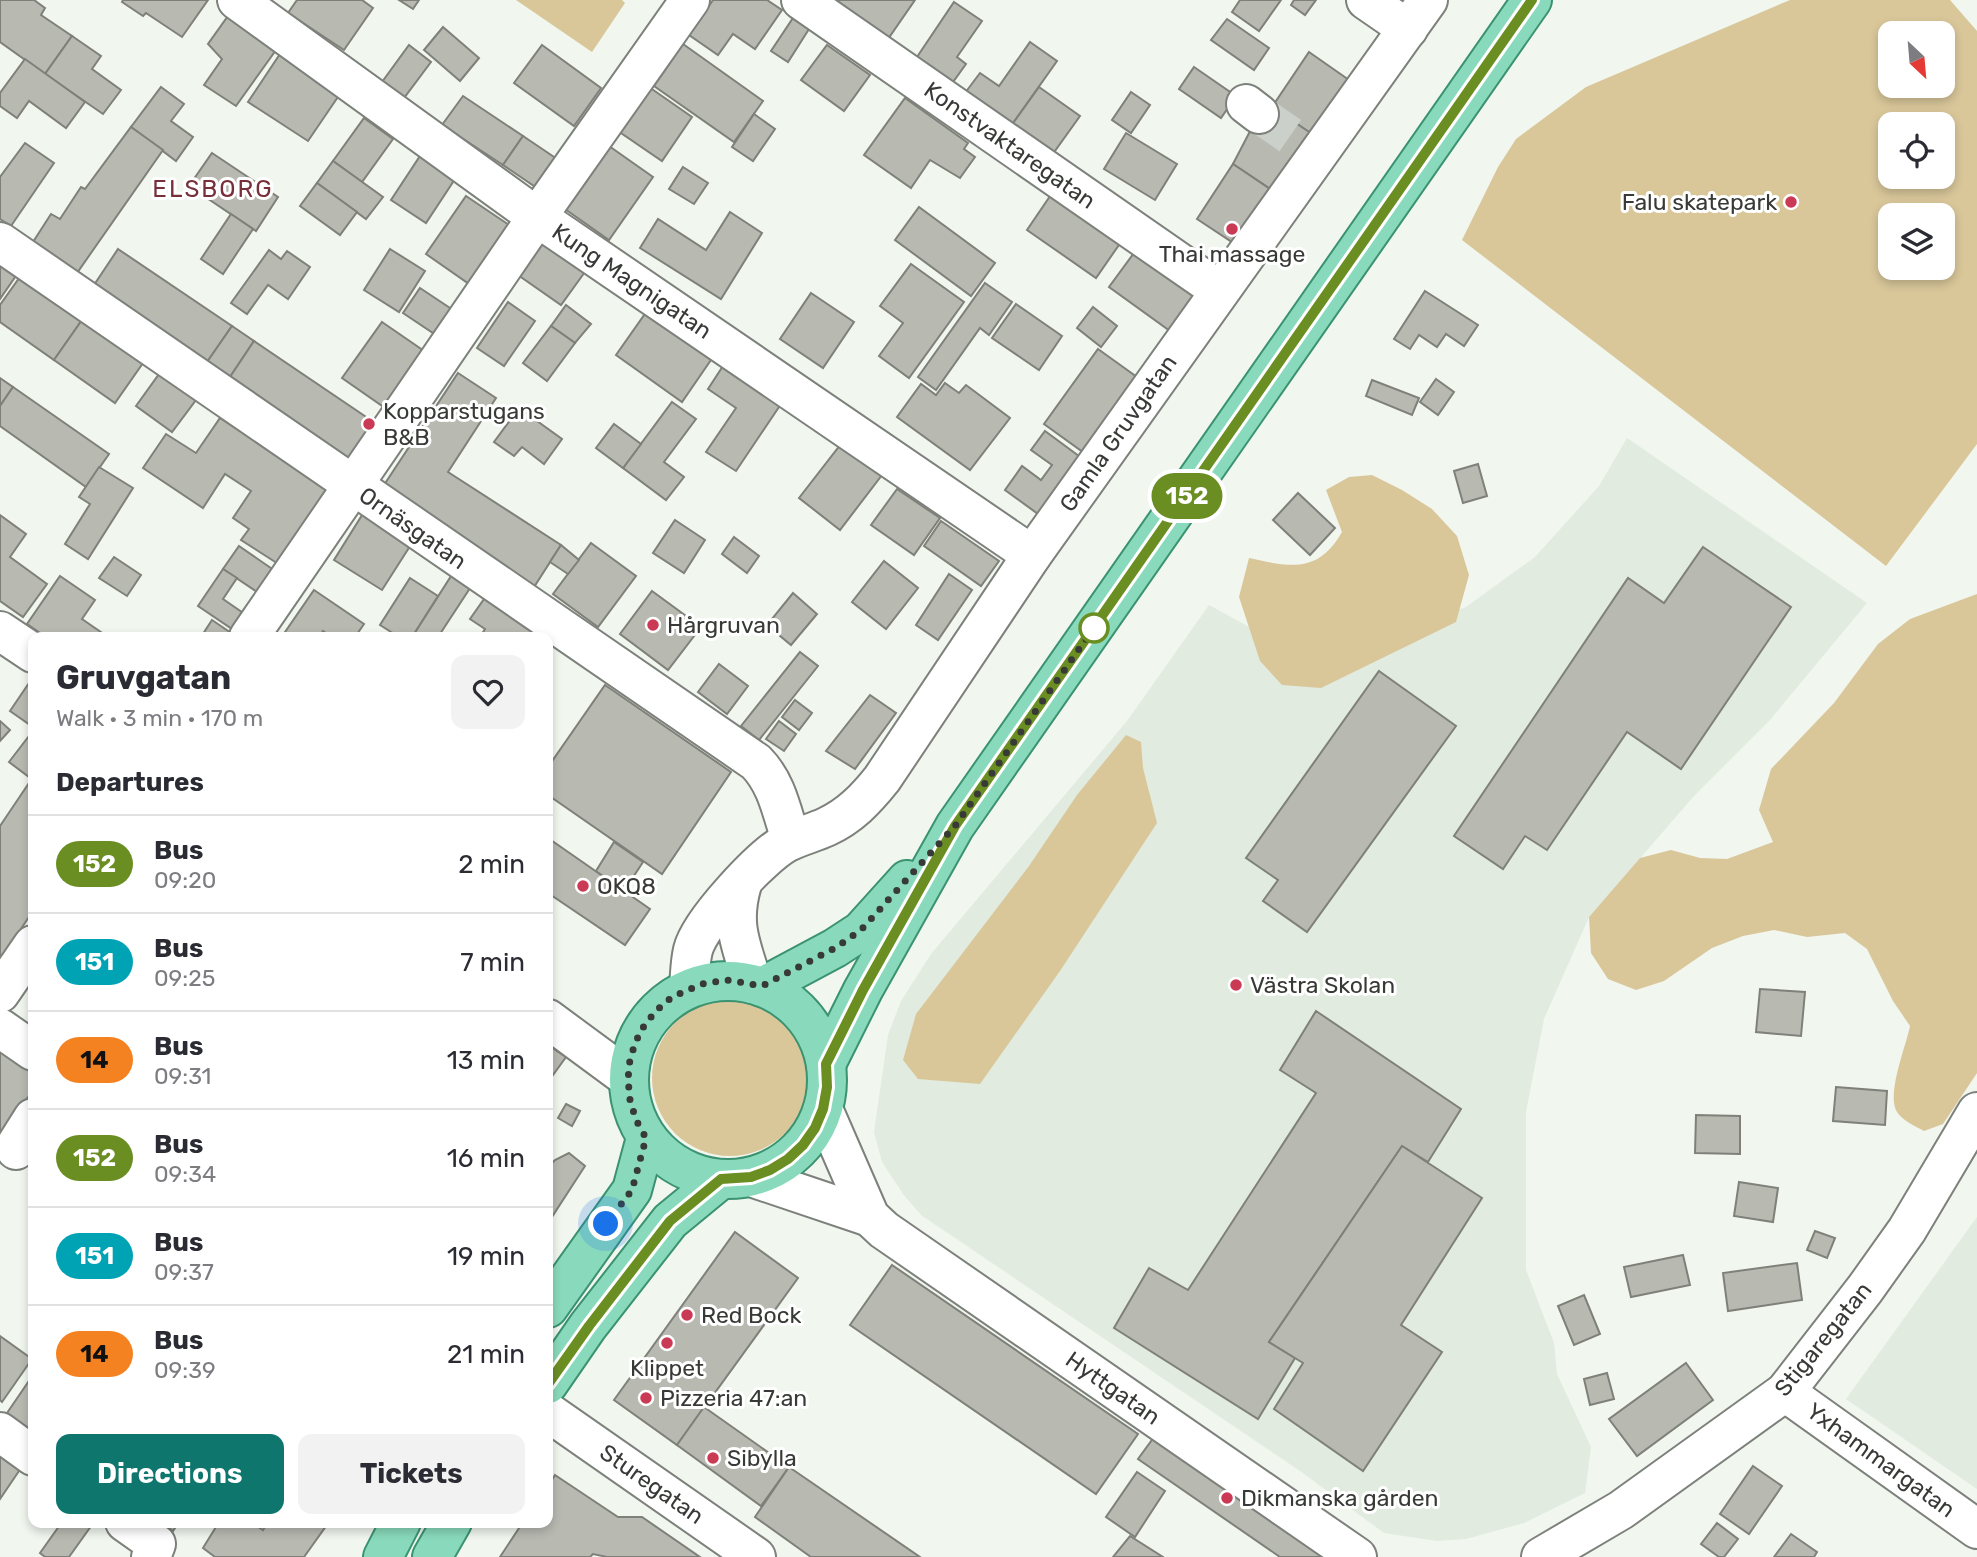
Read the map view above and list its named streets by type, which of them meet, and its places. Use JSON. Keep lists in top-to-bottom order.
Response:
{
  "streets": {
    "street": [
      "Konstvaktaregatan",
      "Kung Magnigatan",
      "Gamla Gruvgatan",
      "Ornäsgatan",
      "Stigaregatan",
      "Hyttgatan",
      "Yxhammargatan",
      "Sturegatan"
    ]
  },
  "crossings": [
    ["Konstvaktaregatan", "Gamla Gruvgatan"],
    ["Kung Magnigatan", "Gamla Gruvgatan"],
    ["Gamla Gruvgatan", "Ornäsgatan"],
    ["Gamla Gruvgatan", "Hyttgatan"],
    ["Stigaregatan", "Yxhammargatan"]
  ],
  "districts": ["ELSBORG"],
  "places": [
    "Falu skatepark",
    "Thai massage",
    "Kopparstugans B&B",
    "Hårgruvan",
    "OKQ8",
    "Västra Skolan",
    "Red Bock",
    "Klippet",
    "Pizzeria 47:an",
    "Sibylla",
    "Dikmanska gården"
  ],
  "lines": ["bus line 152"],
  "north": "bottom right",
  "page": {
    "on_map": "152",
    "heading": [
      ["Gruvgatan", "Walk · 3 min · 170 m"],
      "Departures"
    ],
    "list": [
      {
        "mark": "152",
        "name": "Bus",
        "note": "09:20",
        "value": "2 min"
      },
      {
        "mark": "151",
        "name": "Bus",
        "note": "09:25",
        "value": "7 min"
      },
      {
        "mark": "14",
        "name": "Bus",
        "note": "09:31",
        "value": "13 min"
      },
      {
        "mark": "152",
        "name": "Bus",
        "note": "09:34",
        "value": "16 min"
      },
      {
        "mark": "151",
        "name": "Bus",
        "note": "09:37",
        "value": "19 min"
      },
      {
        "mark": "14",
        "name": "Bus",
        "note": "09:39",
        "value": "21 min"
      }
    ],
    "buttons": ["Directions", "Tickets"]
  }
}
